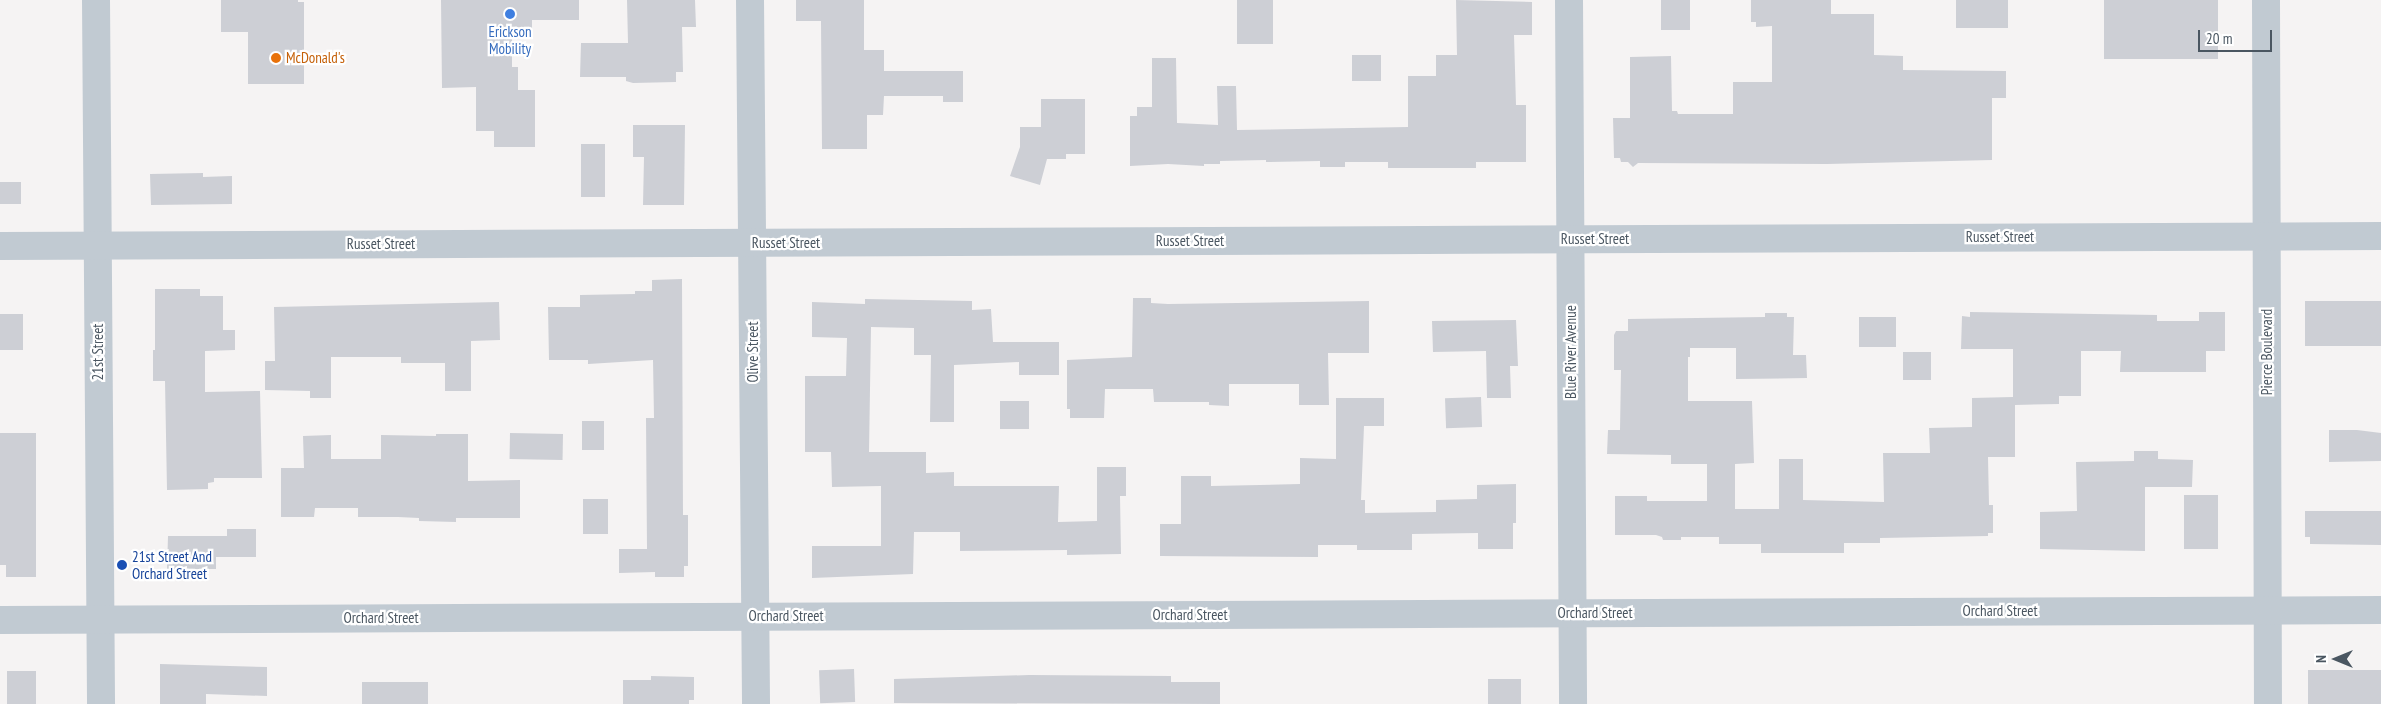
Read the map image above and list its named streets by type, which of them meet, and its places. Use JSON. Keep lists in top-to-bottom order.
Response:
{
  "streets": {
    "street": [
      "Russet Street",
      "21st Street",
      "Olive Street",
      "Blue River Avenue",
      "Pierce Boulevard",
      "Orchard Street"
    ]
  },
  "crossings": [
    ["Russet Street", "21st Street"],
    ["Russet Street", "Olive Street"],
    ["Russet Street", "Blue River Avenue"],
    ["Russet Street", "Pierce Boulevard"],
    ["21st Street", "Orchard Street"],
    ["Olive Street", "Orchard Street"],
    ["Blue River Avenue", "Orchard Street"],
    ["Pierce Boulevard", "Orchard Street"]
  ],
  "places": ["Erickson Mobility", "McDonald's", "21st Street And Orchard Street"],
  "scale_bar": "20 m",
  "north": "left"
}
